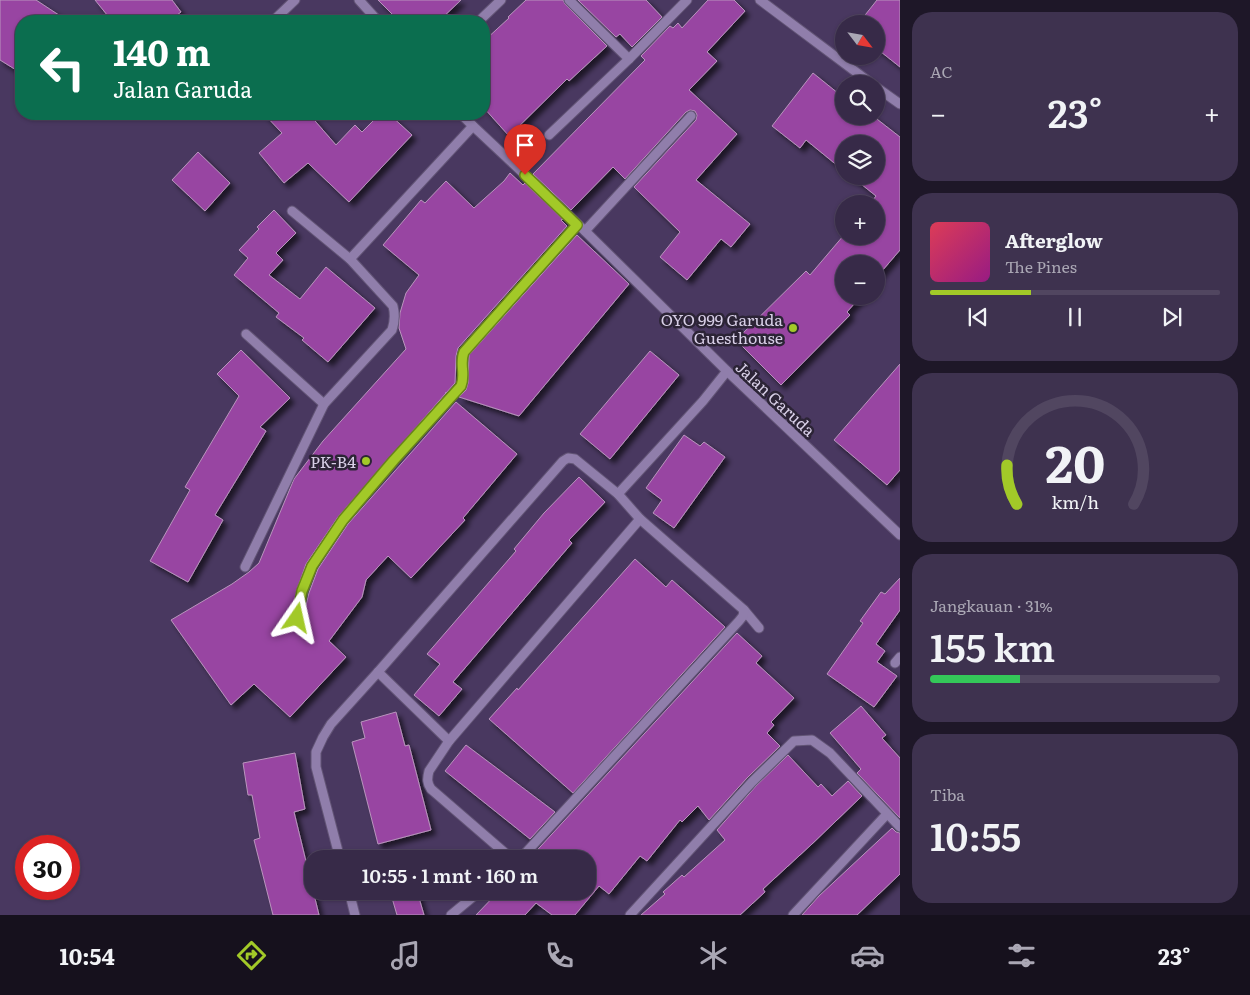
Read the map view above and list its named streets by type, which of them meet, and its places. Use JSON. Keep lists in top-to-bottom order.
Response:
{
  "streets": {
    "street": ["Jalan Garuda"]
  },
  "places": ["OYO 999 Garuda Guesthouse", "PK-B4"],
  "north": "bottom right",
  "page": {
    "tile": [
      "AC",
      ["Jangkauan · 31%", "155 km"],
      ["Tiba", "10:55"]
    ],
    "map_buttons": ["+", "−"],
    "turn": ["140 m", "Jalan Garuda"],
    "heat": ["−", "23°", "+"],
    "song": ["Afterglow", "The Pines"],
    "limit": "30",
    "trip": "10:55 · 1 mnt · 160 m",
    "tabs": ["10:54", "23°"],
    "gauge": ["20", "km/h"]
  }
}
